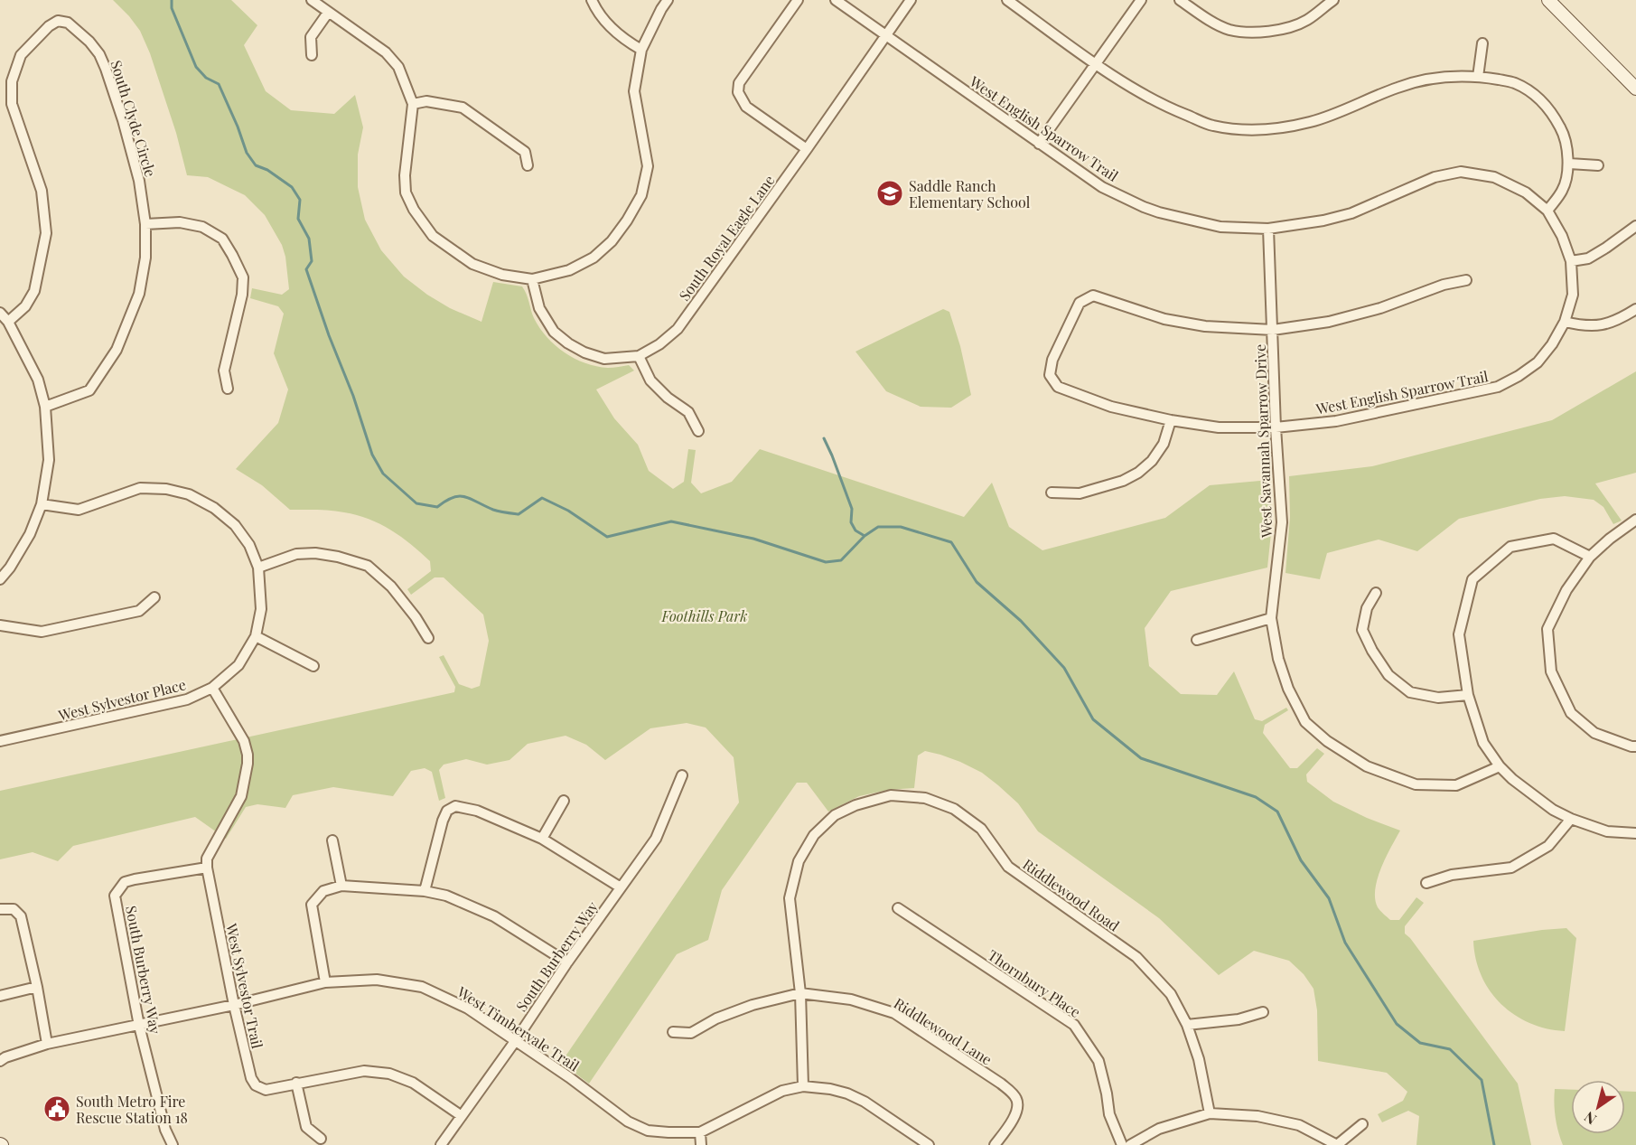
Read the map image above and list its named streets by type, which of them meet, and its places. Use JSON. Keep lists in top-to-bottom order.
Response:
{
  "streets": {
    "street": [
      "South Clyde Circle",
      "West English Sparrow Trail",
      "South Royal Eagle Lane",
      "West Savannah Sparrow Drive",
      "West Sylvestor Place",
      "Riddlewood Road",
      "South Burberry Way",
      "Thornbury Place",
      "West Sylvestor Trail",
      "West Timbervale Trail",
      "Riddlewood Lane"
    ]
  },
  "crossings": [
    ["West English Sparrow Trail", "South Royal Eagle Lane"],
    ["West English Sparrow Trail", "West Savannah Sparrow Drive"],
    ["Riddlewood Road", "West Timbervale Trail"],
    ["Riddlewood Road", "Riddlewood Lane"],
    ["South Burberry Way", "West Sylvestor Trail"],
    ["South Burberry Way", "West Timbervale Trail"],
    ["West Sylvestor Trail", "West Timbervale Trail"]
  ],
  "parks": ["Foothills Park"],
  "places": {
    "school or university": ["Saddle Ranch Elementary School"],
    "public building": ["South Metro Fire Rescue Station 18"]
  },
  "north": "bottom left"
}
